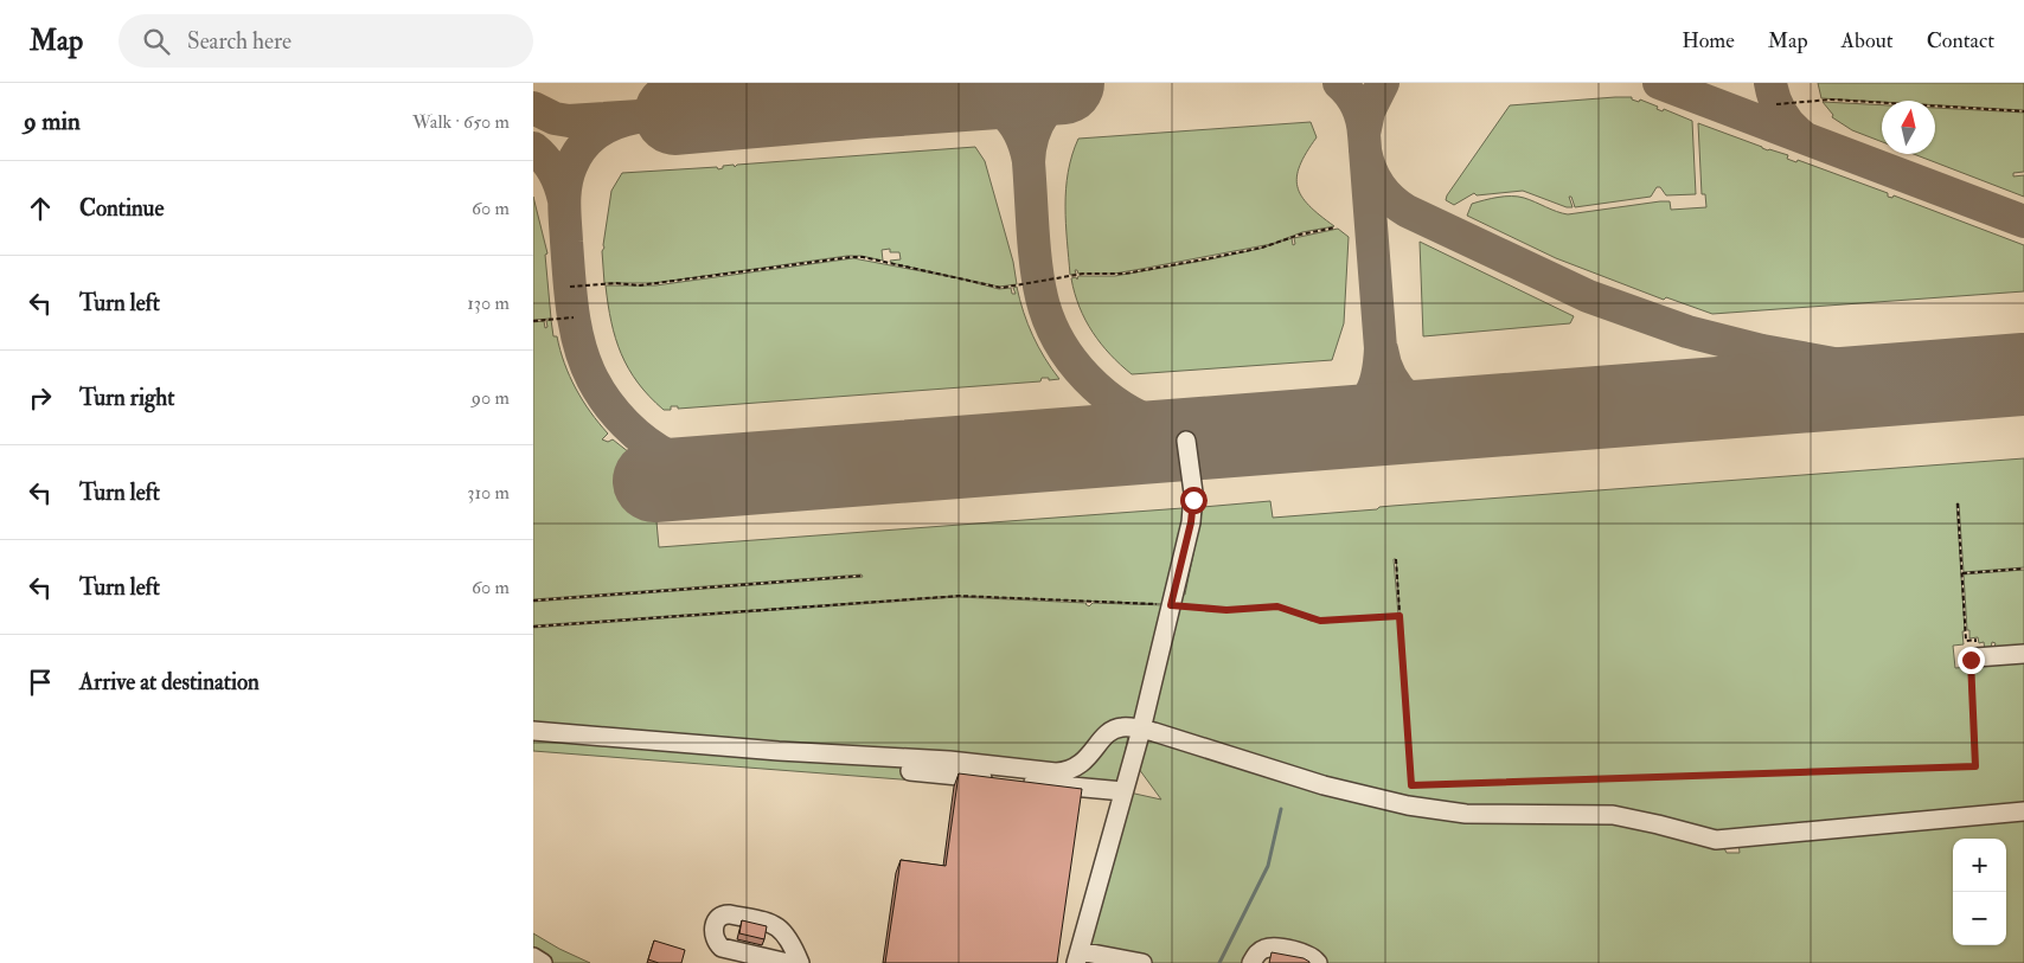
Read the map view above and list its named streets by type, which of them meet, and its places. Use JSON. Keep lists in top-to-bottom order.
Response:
{
  "north": "top",
  "page": {
    "header": "Map",
    "search": "Search here",
    "nav": [
      "Home",
      "Map",
      "About",
      "Contact"
    ],
    "heading": ["9 min", "Walk · 650 m"],
    "list": [
      ["Continue", "60 m"],
      ["Turn left", "130 m"],
      ["Turn right", "90 m"],
      ["Turn left", "310 m"],
      ["Turn left", "60 m"],
      "Arrive at destination"
    ],
    "map_buttons": ["+", "−"]
  }
}
